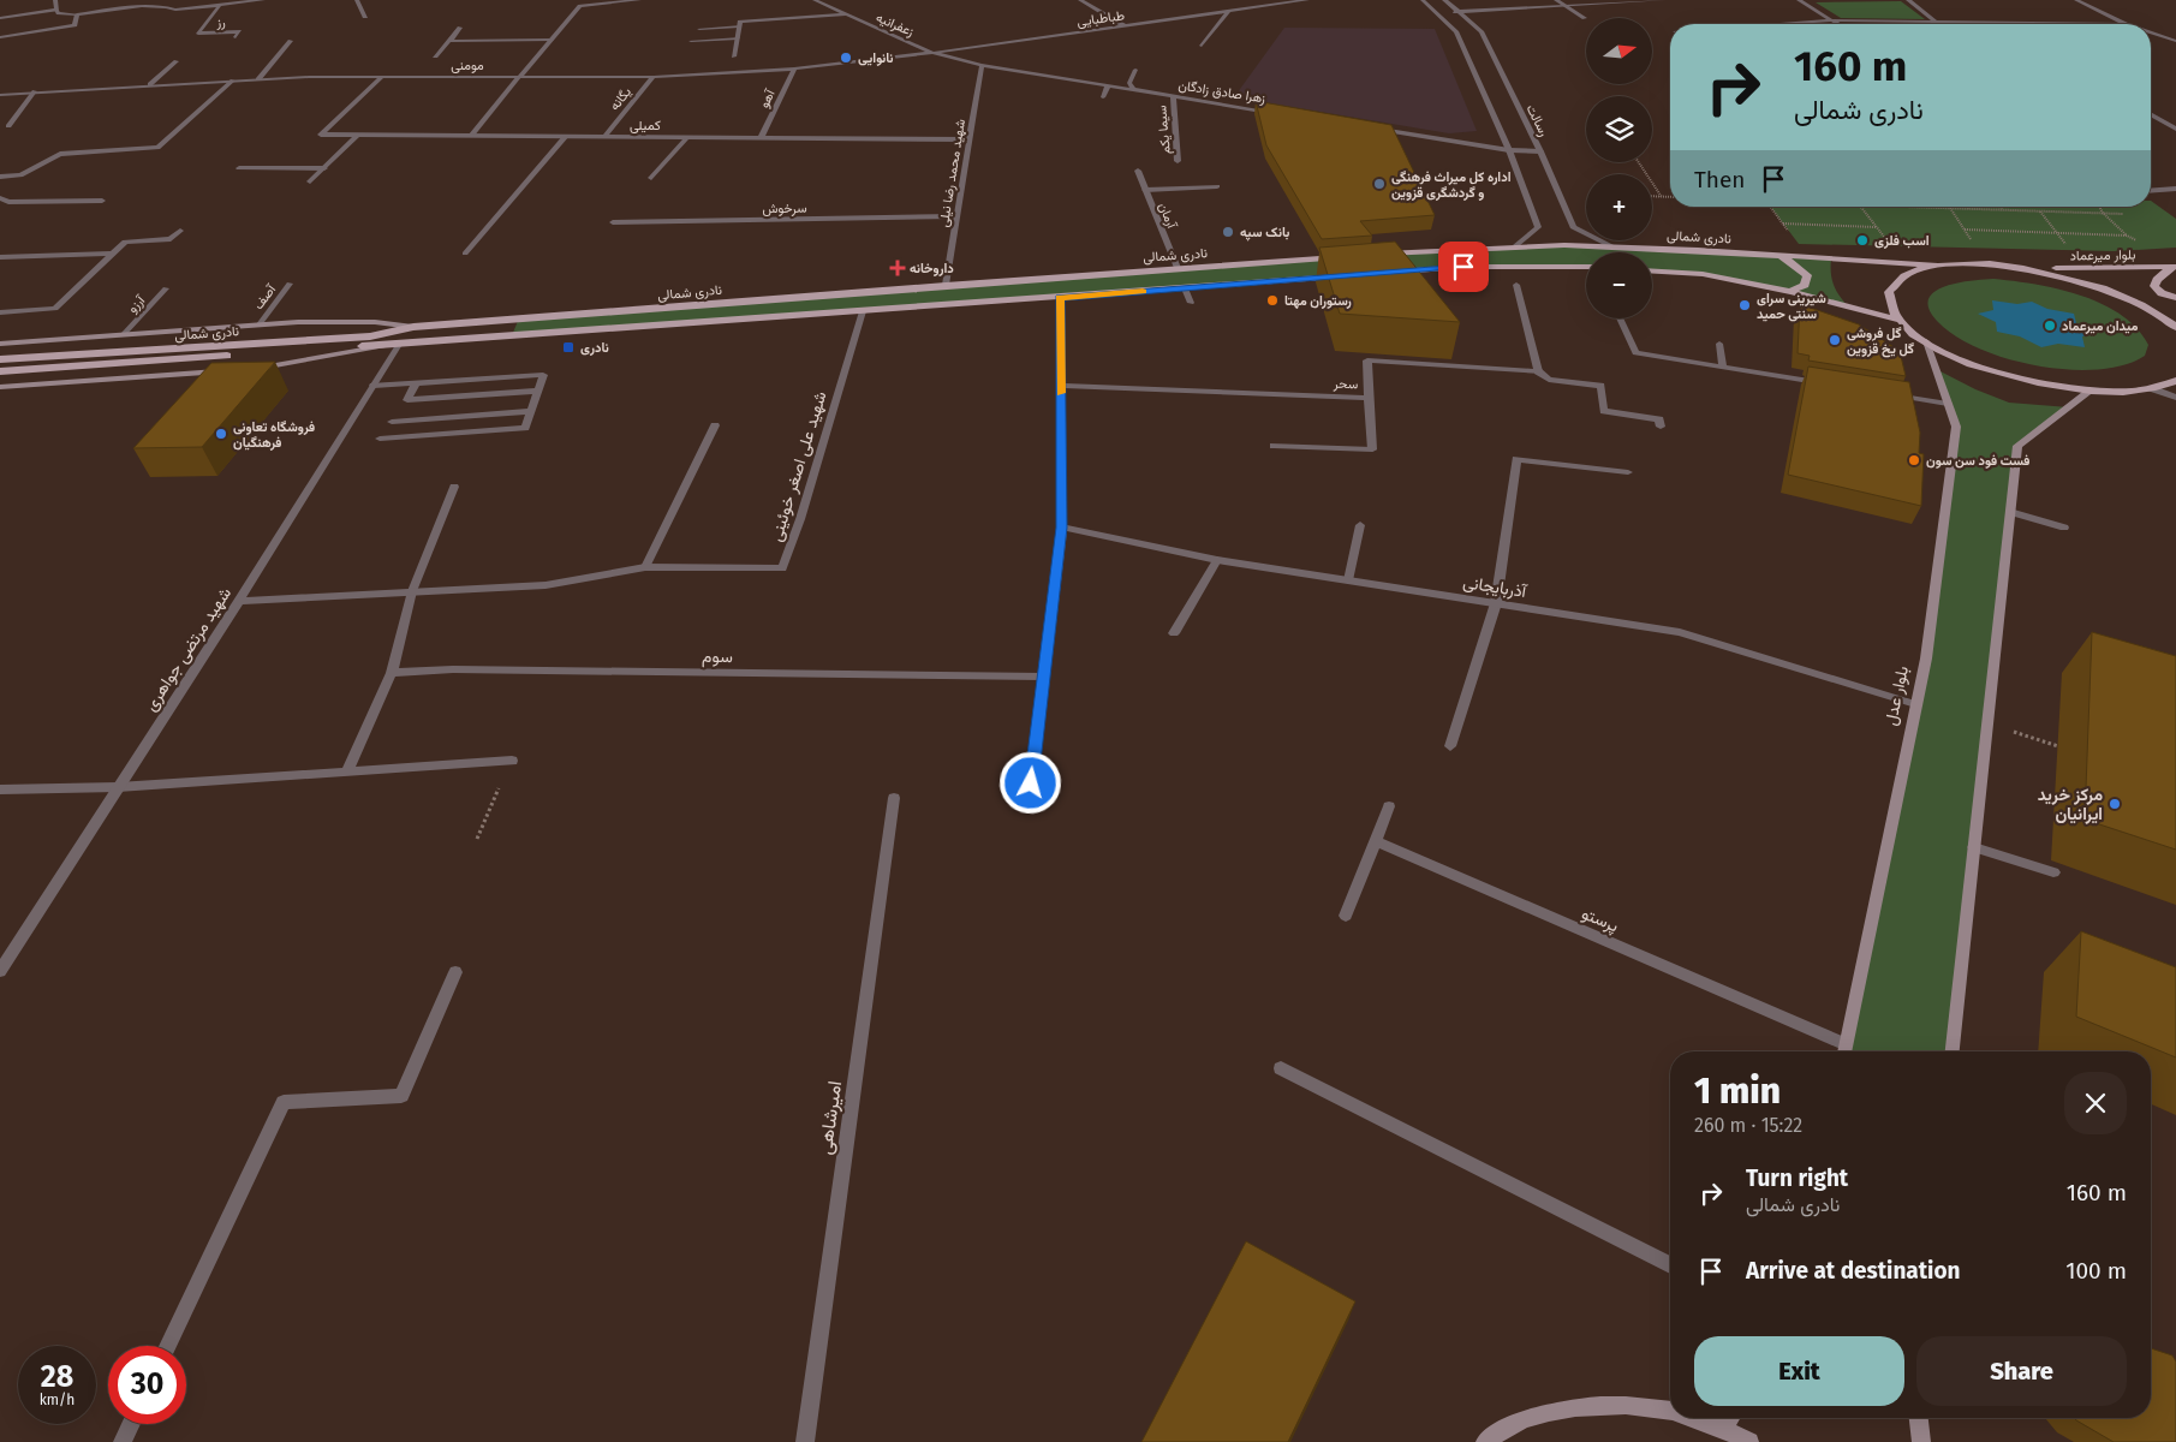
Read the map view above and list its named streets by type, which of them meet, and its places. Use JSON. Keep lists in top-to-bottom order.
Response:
{
  "streets": {
    "main road": ["نادری شمالی", "بلوار میرعماد", "بلوار عدل"],
    "street": [
      "طباطبایی",
      "رز",
      "زعفرانیه",
      "مومنی",
      "زهرا صادق زادگان",
      "یگانه",
      "آهو",
      "رسالت",
      "کمیلی",
      "سیما یکم",
      "شهید محمد رضا نیلی",
      "سرخوش",
      "آرمان",
      "آصف",
      "آرزو",
      "سحر",
      "شهید علی اصغر خوئینی",
      "آذربایجانی",
      "شهید مرتضی جواهری",
      "سوم",
      "پرستو",
      "امیرشاهی"
    ]
  },
  "crossings": [
    ["طباطبایی", "زعفرانیه"],
    ["طباطبایی", "مومنی"],
    ["طباطبایی", "زهرا صادق زادگان"],
    ["زعفرانیه", "مومنی"],
    ["زعفرانیه", "زهرا صادق زادگان"],
    ["مومنی", "زهرا صادق زادگان"],
    ["مومنی", "یگانه"],
    ["مومنی", "آهو"],
    ["مومنی", "کمیلی"],
    ["زهرا صادق زادگان", "سیما یکم"],
    ["زهرا صادق زادگان", "شهید محمد رضا نیلی"],
    ["یگانه", "کمیلی"],
    ["آهو", "کمیلی"],
    ["رسالت", "نادری شمالی"],
    ["کمیلی", "شهید محمد رضا نیلی"],
    ["شهید محمد رضا نیلی", "سرخوش"],
    ["شهید محمد رضا نیلی", "نادری شمالی"],
    ["آرمان", "نادری شمالی"],
    ["نادری شمالی", "آصف"],
    ["نادری شمالی", "آرزو"],
    ["نادری شمالی", "شهید علی اصغر خوئینی"],
    ["نادری شمالی", "شهید مرتضی جواهری"],
    ["آذربایجانی", "بلوار عدل"],
    ["بلوار عدل", "پرستو"]
  ],
  "places": {
    "other": [
      "نانوایی",
      "اداره کل میراث فرهنگی و گردشگری قزوین",
      "بانک سپه",
      "اسب فلزی",
      "رستوران مهتا",
      "شیرینی سرای سنتی حمید",
      "میدان میرعماد",
      "گل فروشی گل یخ قزوین",
      "فروشگاه تعاونی فرهنگیان",
      "فست فود سن سون",
      "مرکز خرید ایرانیان"
    ],
    "health": ["داروخانه"],
    "transit": ["نادری"]
  },
  "north": "right",
  "page": {
    "map_buttons": ["+", "−"],
    "turn": ["160 m", "نادری شمالی"],
    "then": "Then",
    "heading": ["1 min", "260 m · 15:22"],
    "list": [
      {
        "name": "Turn right",
        "note": "نادری شمالی",
        "value": "160 m"
      },
      {
        "name": "Arrive at destination",
        "value": "100 m"
      }
    ],
    "buttons": ["Exit", "Share"],
    "speed": "28 km/h",
    "limit": "30"
  }
}
